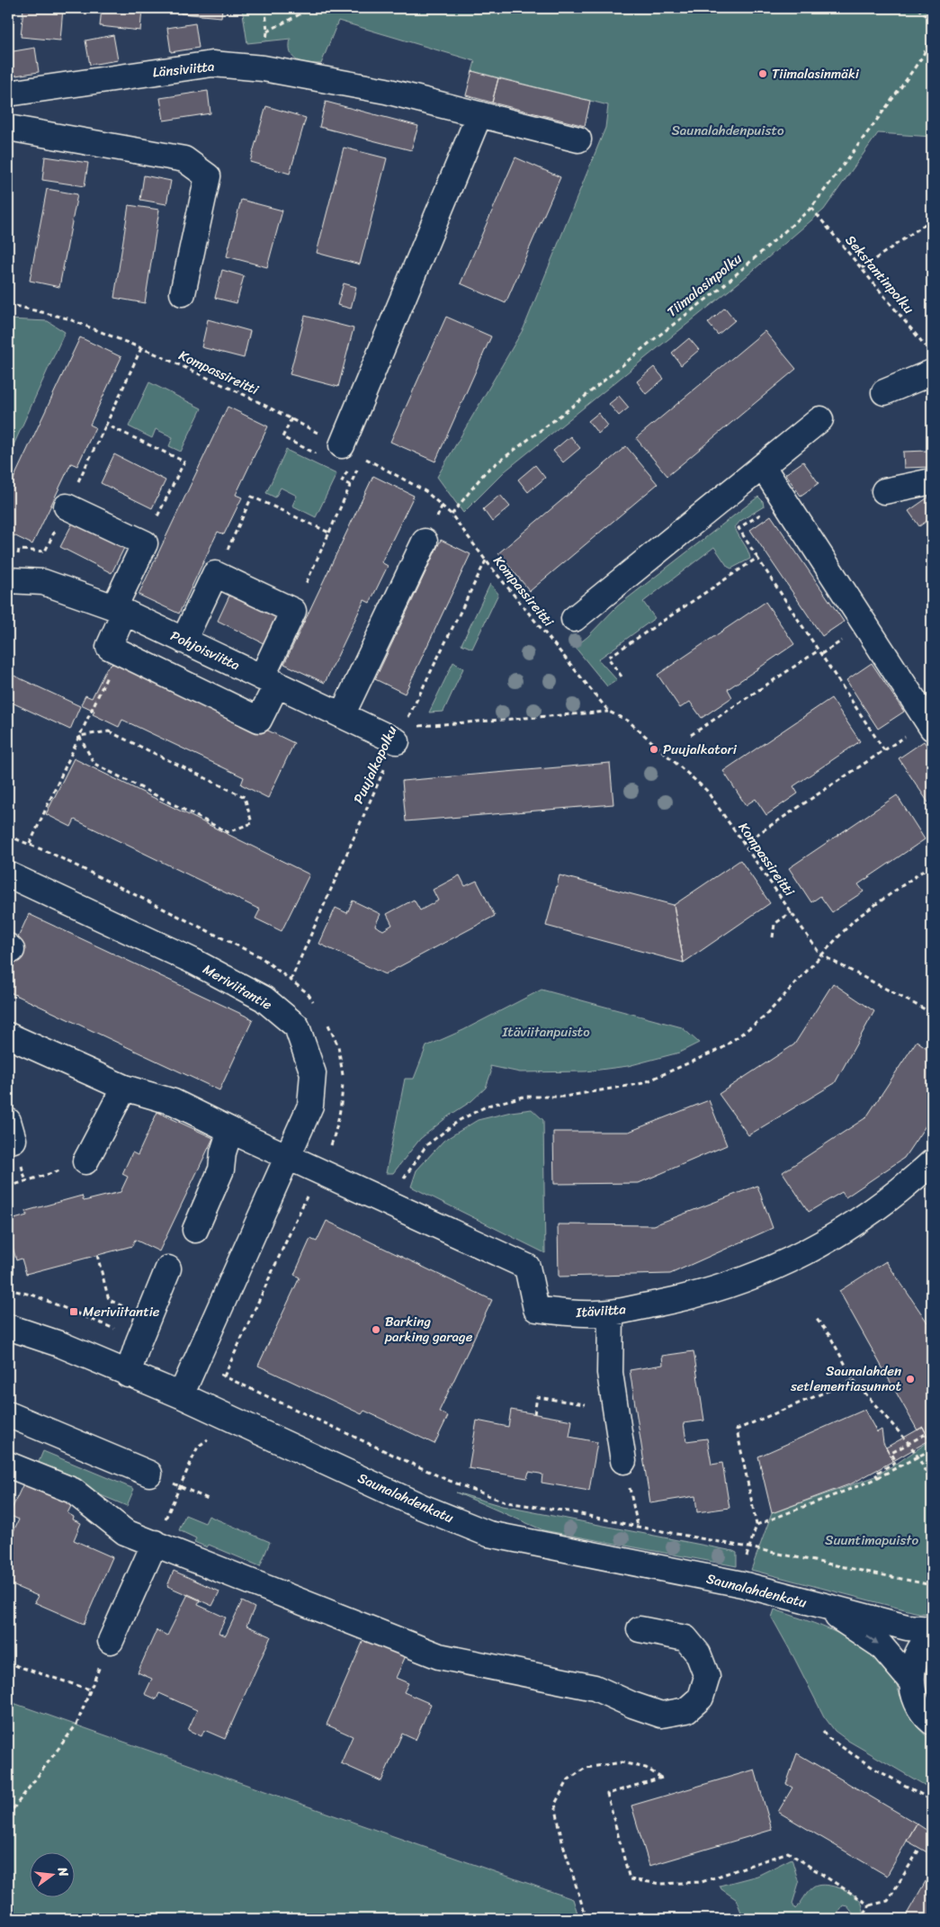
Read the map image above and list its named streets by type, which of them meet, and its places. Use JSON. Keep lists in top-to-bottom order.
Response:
{
  "streets": {
    "street": [
      "Länsiviitta",
      "Pohjoisviitta",
      "Meriviitantie",
      "Itäviitta",
      "Saunalahdenkatu"
    ],
    "path": [
      "Sekstantinpolku",
      "Tiimalasinpolku",
      "Kompassireitti",
      "Puujalkapolku"
    ]
  },
  "crossings": [
    ["Sekstantinpolku", "Tiimalasinpolku"],
    ["Tiimalasinpolku", "Kompassireitti"],
    ["Kompassireitti", "Puujalkapolku"],
    ["Pohjoisviitta", "Puujalkapolku"],
    ["Meriviitantie", "Itäviitta"],
    ["Meriviitantie", "Saunalahdenkatu"]
  ],
  "parks": ["Saunalahdenpuisto", "Itäviitanpuisto", "Suuntimapuisto"],
  "places": {
    "other": [
      "Tiimalasinmäki",
      "Puujalkatori",
      "Barking parking garage",
      "Saunalahden setlementiasunnot"
    ],
    "transit": ["Meriviitantie"]
  },
  "north": "right"
}
